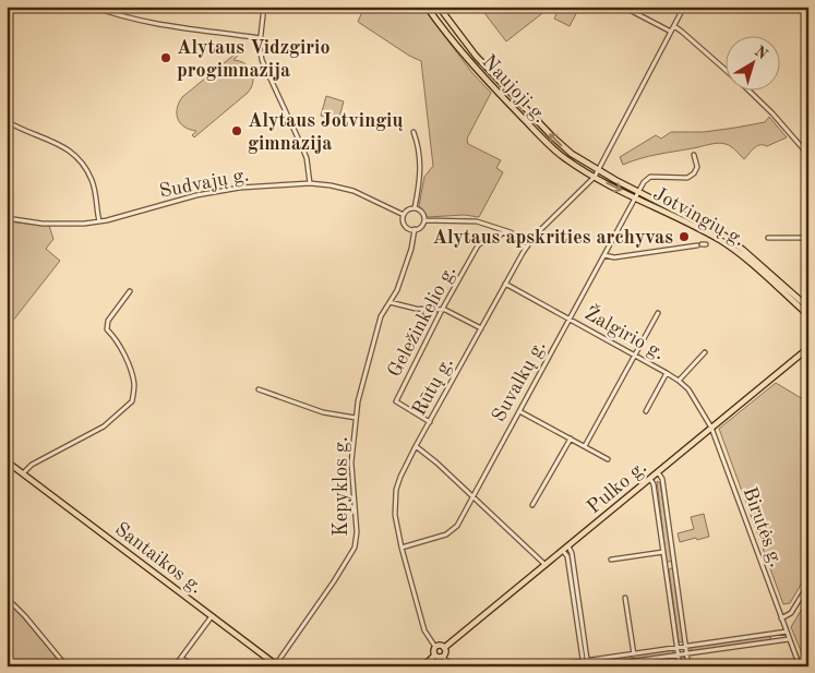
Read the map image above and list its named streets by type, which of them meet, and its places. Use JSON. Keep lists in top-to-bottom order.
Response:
{
  "streets": {
    "main road": [
      "Naujoji g.",
      "Jotvingių g.",
      "Pulko g.",
      "Santaikos g."
    ],
    "street": [
      "Sudvajų g.",
      "Geležinkelio g.",
      "Žalgirio g.",
      "Suvalkų g.",
      "Rūtų g.",
      "Kepyklos g.",
      "Birutės g."
    ]
  },
  "crossings": [
    ["Naujoji g.", "Jotvingių g."],
    ["Naujoji g.", "Rūtų g."],
    ["Sudvajų g.", "Kepyklos g."],
    ["Jotvingių g.", "Suvalkų g."],
    ["Jotvingių g.", "Rūtų g."],
    ["Geležinkelio g.", "Rūtų g."],
    ["Žalgirio g.", "Suvalkų g."],
    ["Žalgirio g.", "Rūtų g."],
    ["Žalgirio g.", "Pulko g."],
    ["Žalgirio g.", "Birutės g."],
    ["Suvalkų g.", "Rūtų g."],
    ["Rūtų g.", "Pulko g."],
    ["Kepyklos g.", "Santaikos g."],
    ["Pulko g.", "Birutės g."]
  ],
  "places": ["Alytaus Vidzgirio progimnazija", "Alytaus Jotvingių gimnazija", "Alytaus apskrities archyvas"],
  "north": "top right"
}
